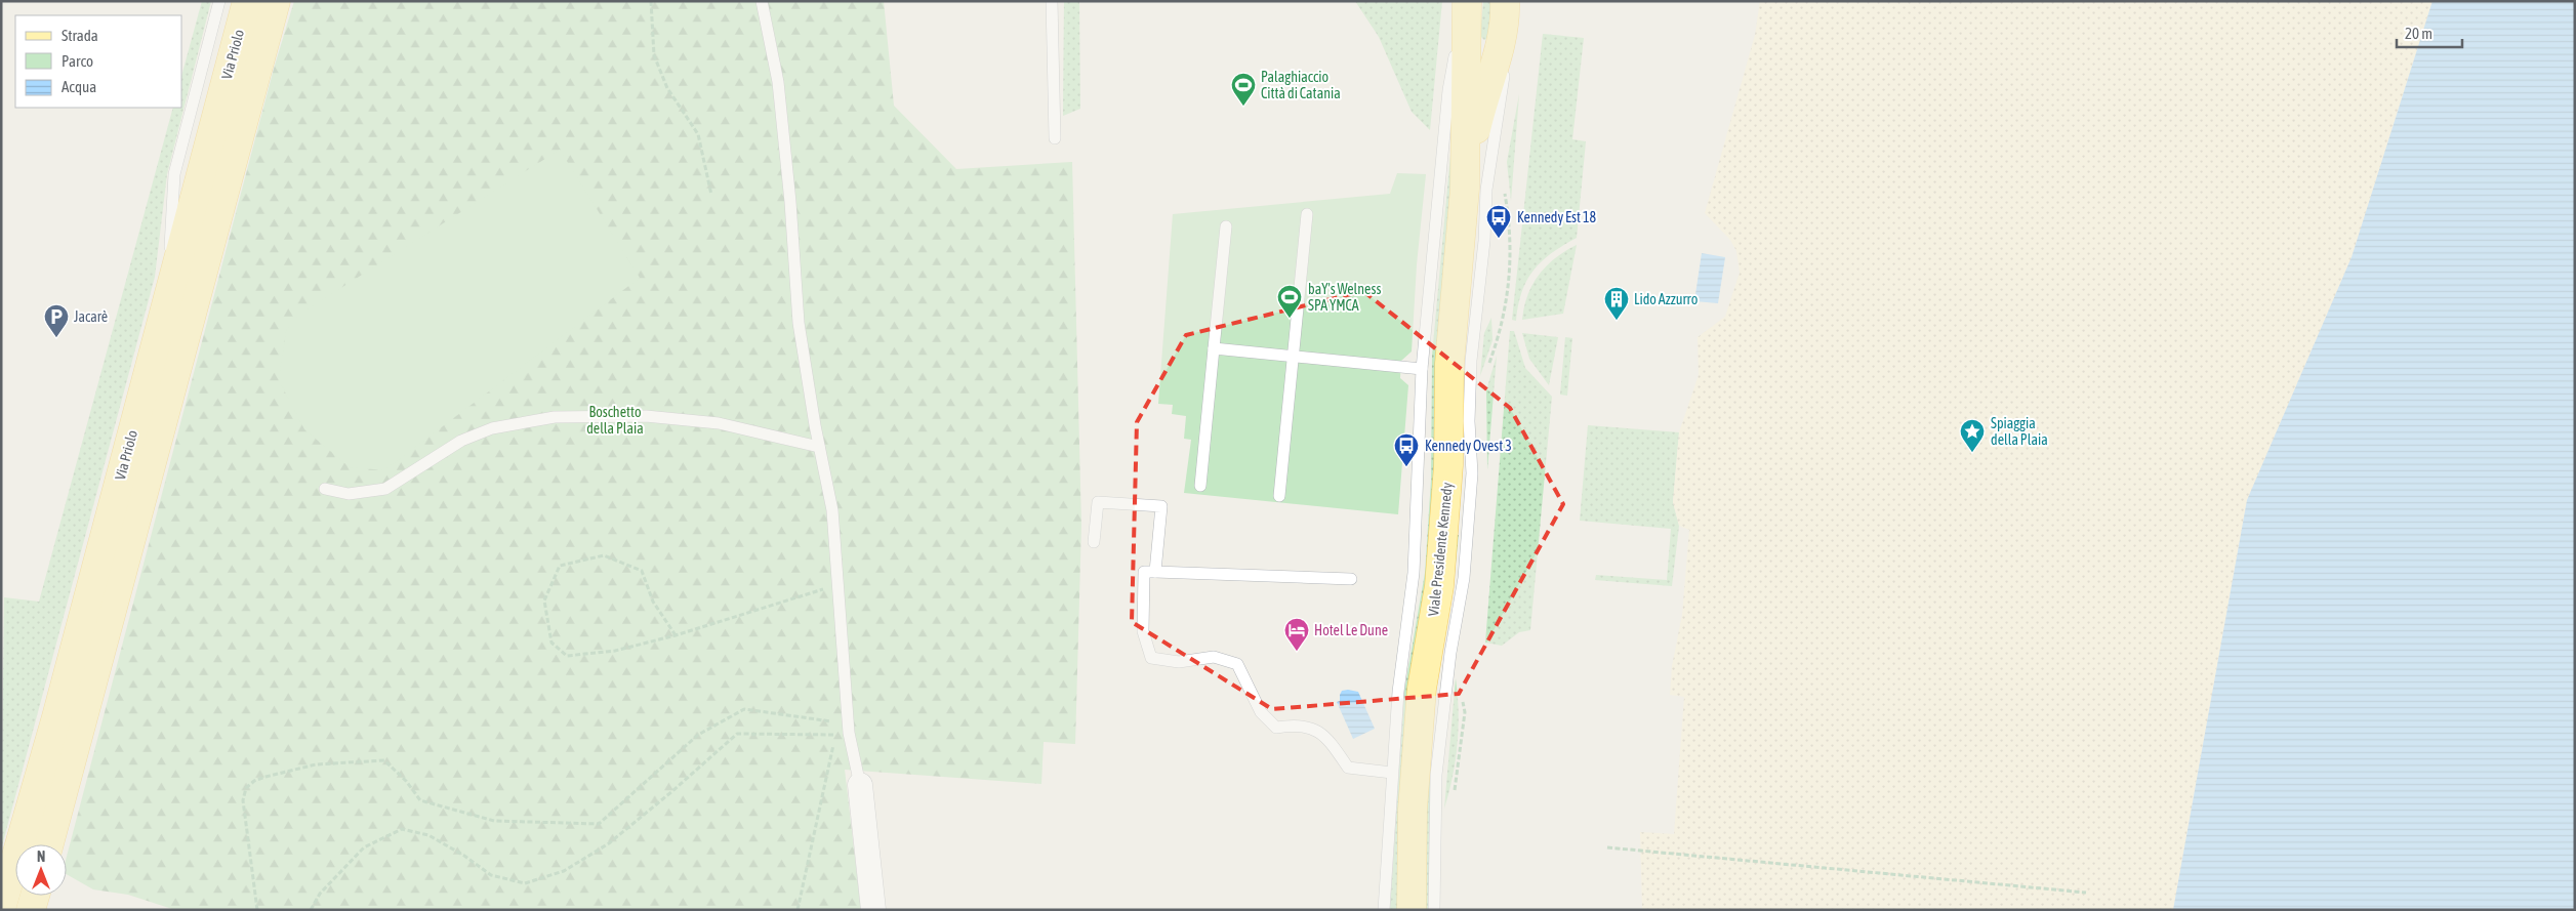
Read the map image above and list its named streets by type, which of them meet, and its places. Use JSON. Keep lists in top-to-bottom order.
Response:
{
  "streets": {
    "main road": ["Via Priolo", "Viale Presidente Kennedy"]
  },
  "parks": ["Boschetto della Plaia"],
  "places": {
    "sports": ["Palaghiaccio Città di Catania", "baY's Welness SPA YMCA"],
    "bus stop": ["Kennedy Est 18", "Kennedy Ovest 3"],
    "building": ["Lido Azzurro"],
    "parking": ["Jacarè"],
    "place": ["Spiaggia della Plaia"],
    "hotel": ["Hotel Le Dune"]
  },
  "legend": ["Strada", "Parco", "Acqua"],
  "scale_bar": "20 m",
  "north": "top"
}
